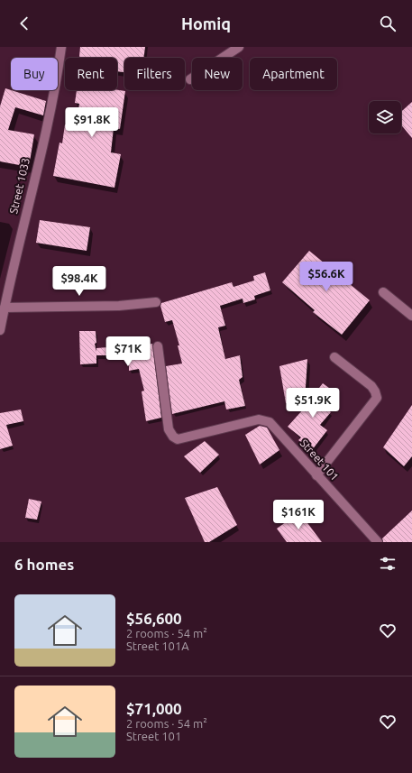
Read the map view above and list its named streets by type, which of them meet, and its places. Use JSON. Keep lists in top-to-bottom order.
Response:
{
  "streets": {
    "street": ["Street 1033", "Street 101"]
  },
  "page": {
    "header": "Homiq",
    "chip": [
      "Buy",
      "Rent",
      "Filters",
      "New",
      "Apartment"
    ],
    "price": [
      "$91.8K",
      "$56.6K",
      "$98.4K",
      "$71K",
      "$51.9K",
      "$161K"
    ],
    "heading": "6 homes",
    "list": [
      {
        "name": "$56,600",
        "note": "2 rooms · 54 m² · Street 101A"
      },
      {
        "name": "$71,000",
        "note": "2 rooms · 54 m² · Street 101"
      }
    ]
  }
}
